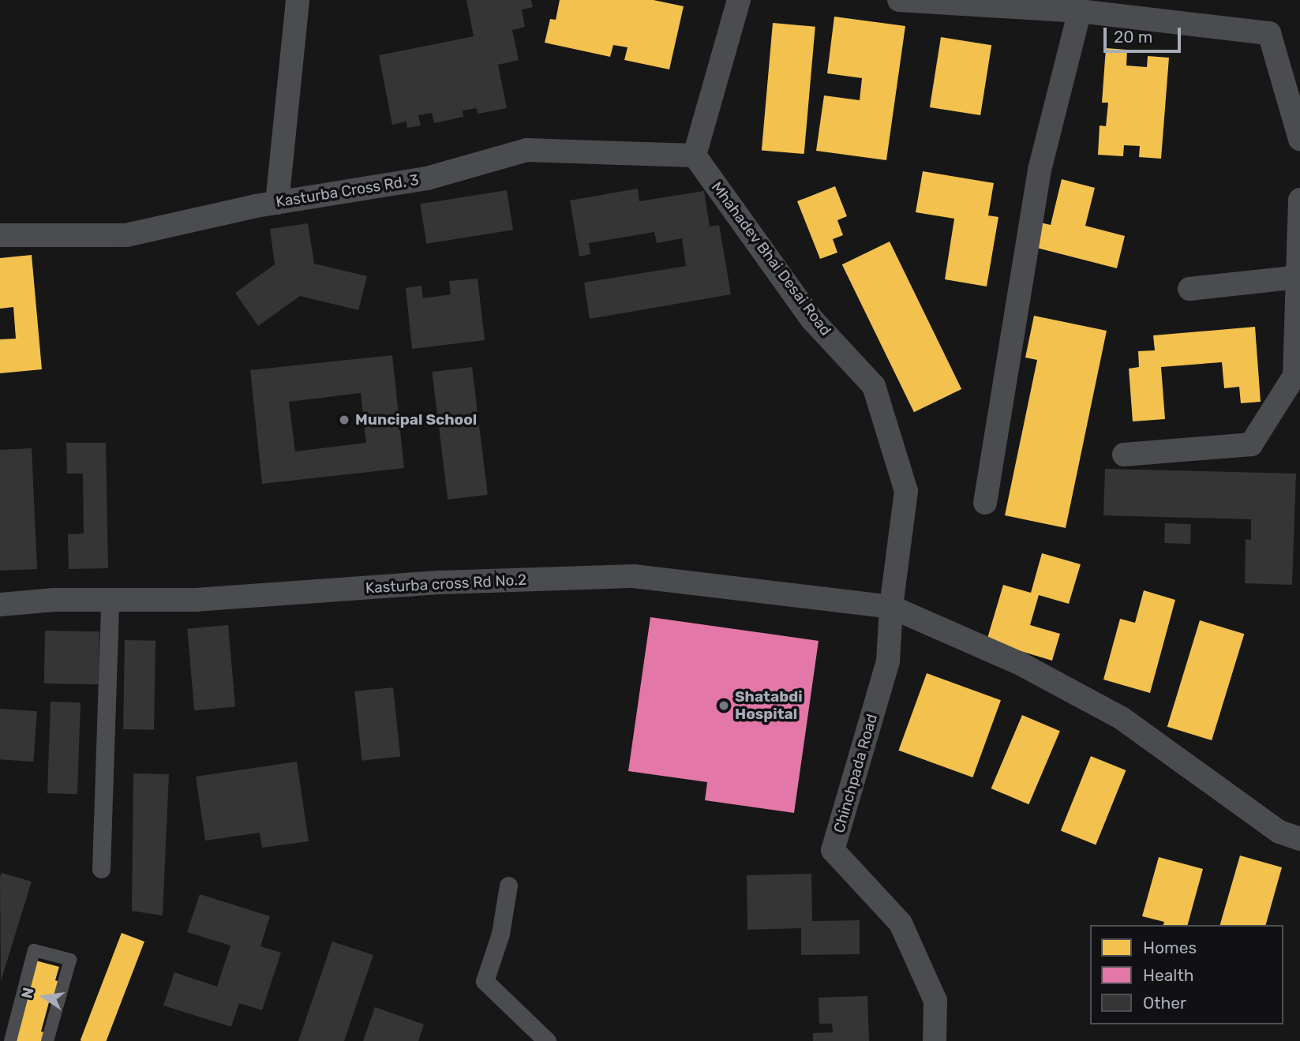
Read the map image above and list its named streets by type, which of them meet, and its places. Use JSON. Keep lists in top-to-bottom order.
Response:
{
  "streets": {
    "street": [
      "Kasturba Cross Rd. 3",
      "Mhahadev Bhai Desai Road",
      "Kasturba cross Rd No.2",
      "Chinchpada Road"
    ]
  },
  "crossings": [
    ["Kasturba Cross Rd. 3", "Mhahadev Bhai Desai Road"],
    ["Mhahadev Bhai Desai Road", "Kasturba cross Rd No.2"],
    ["Mhahadev Bhai Desai Road", "Chinchpada Road"],
    ["Kasturba cross Rd No.2", "Chinchpada Road"]
  ],
  "places": ["Muncipal School", "Shatabdi Hospital"],
  "legend": ["Homes", "Health", "Other"],
  "scale_bar": "20 m",
  "north": "left"
}
